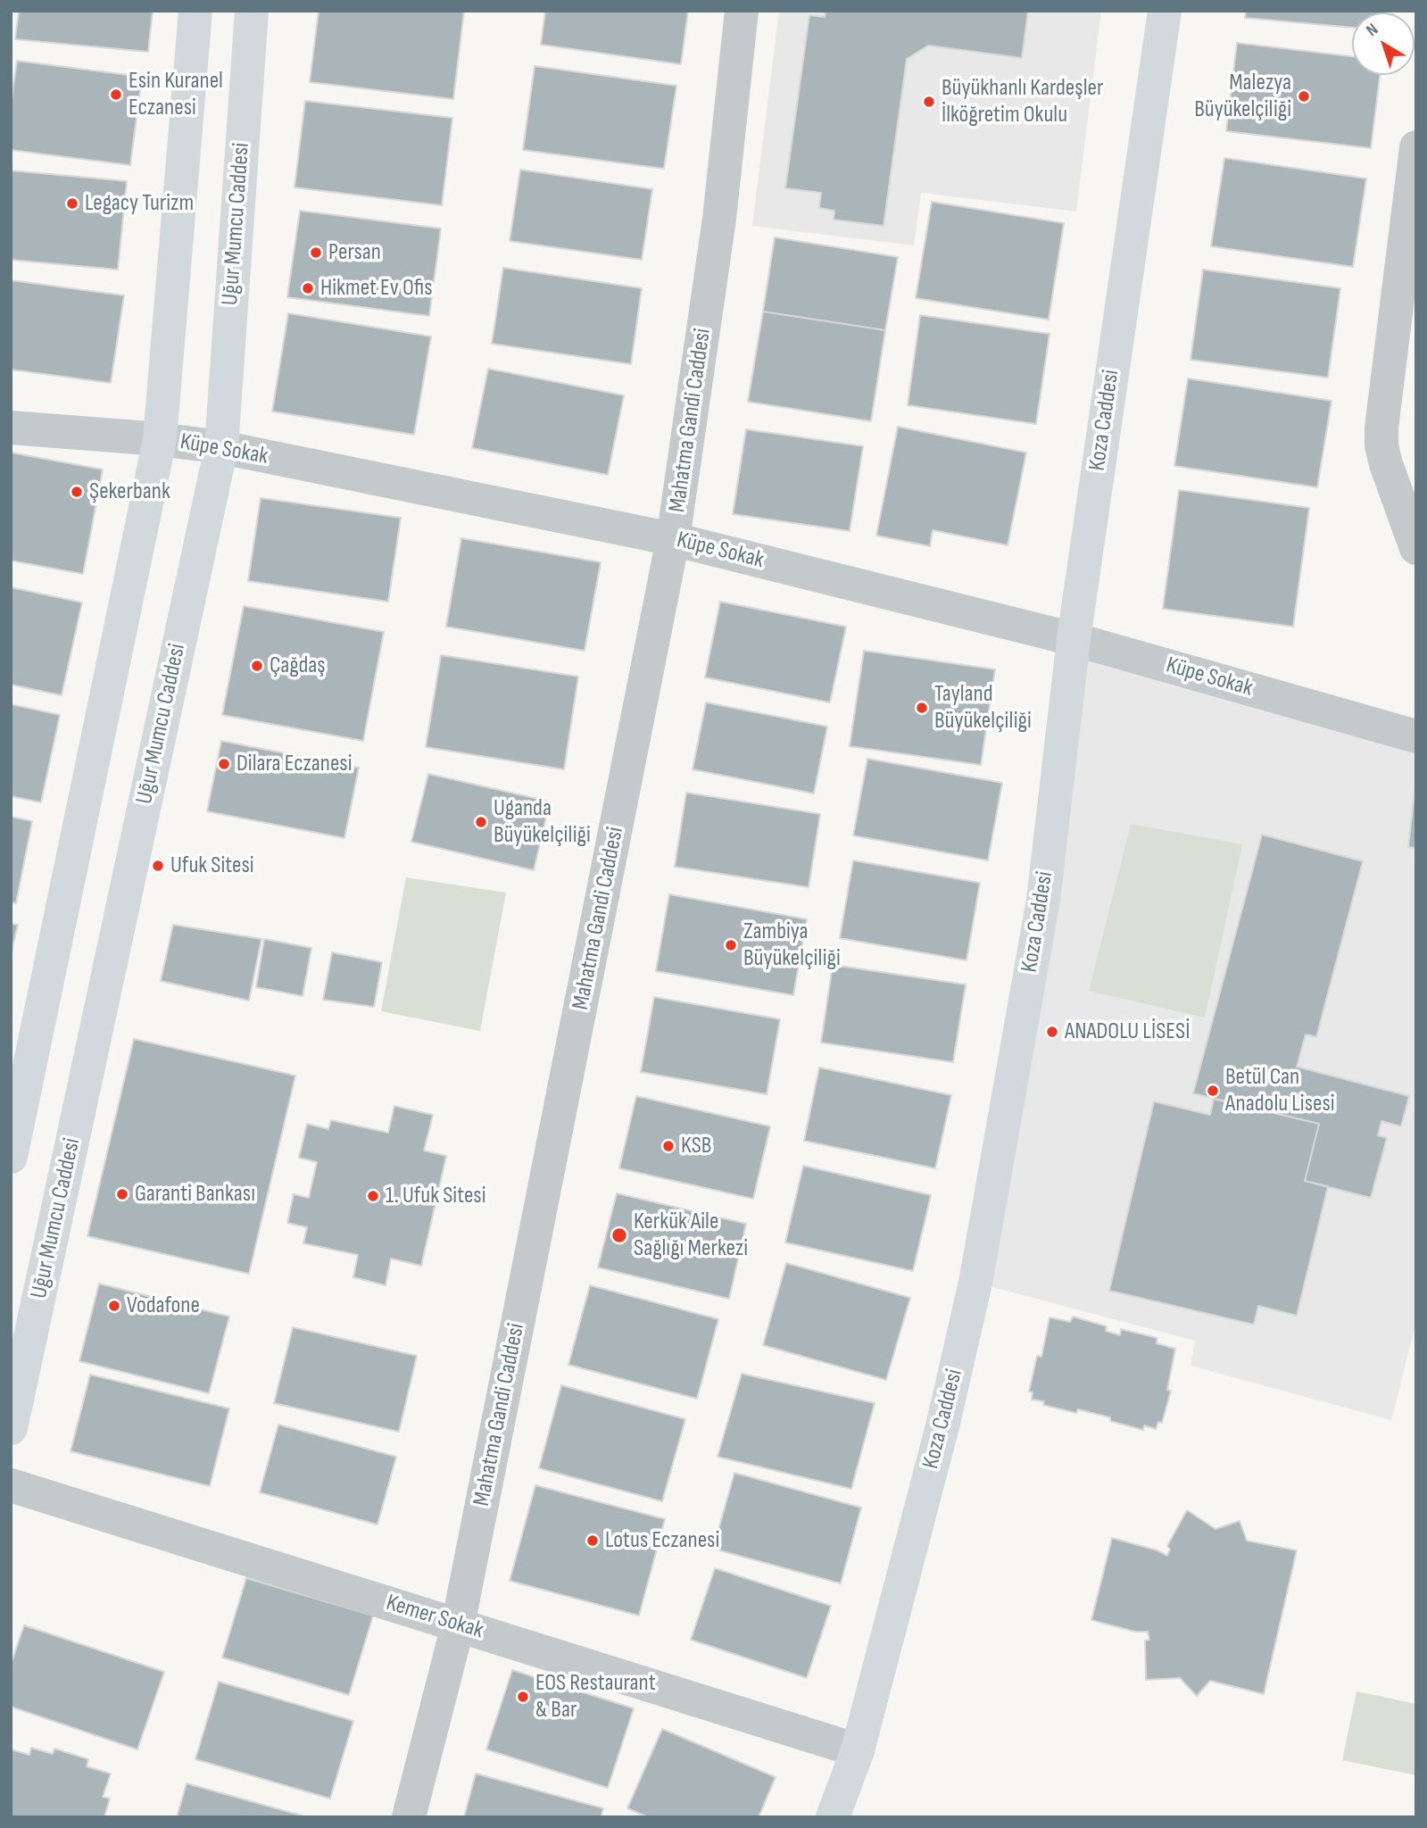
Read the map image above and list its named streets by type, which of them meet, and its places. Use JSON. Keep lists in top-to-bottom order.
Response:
{
  "streets": {
    "main road": ["Uğur Mumcu Caddesi", "Koza Caddesi"],
    "street": ["Mahatma Gandi Caddesi", "Küpe Sokak", "Kemer Sokak"]
  },
  "crossings": [
    ["Uğur Mumcu Caddesi", "Küpe Sokak"],
    ["Mahatma Gandi Caddesi", "Küpe Sokak"],
    ["Mahatma Gandi Caddesi", "Kemer Sokak"],
    ["Koza Caddesi", "Küpe Sokak"],
    ["Koza Caddesi", "Kemer Sokak"]
  ],
  "places": [
    "Esin Kuranel Eczanesi",
    "Malezya Büyükelçiliği",
    "Büyükhanlı Kardeşler İlköğretim Okulu",
    "Legacy Turizm",
    "Persan",
    "Hikmet Ev Ofis",
    "Şekerbank",
    "Çağdaş",
    "Tayland Büyükelçiliği",
    "Dilara Eczanesi",
    "Uganda Büyükelçiliği",
    "Ufuk Sitesi",
    "Zambiya Büyükelçiliği",
    "ANADOLU LİSESİ",
    "Betül Can Anadolu Lisesi",
    "KSB",
    "Garanti Bankası",
    "1. Ufuk Sitesi",
    "Kerkük Aile Sağlığı Merkezi",
    "Vodafone",
    "Lotus Eczanesi",
    "EOS Restaurant & Bar"
  ],
  "north": "top left"
}
